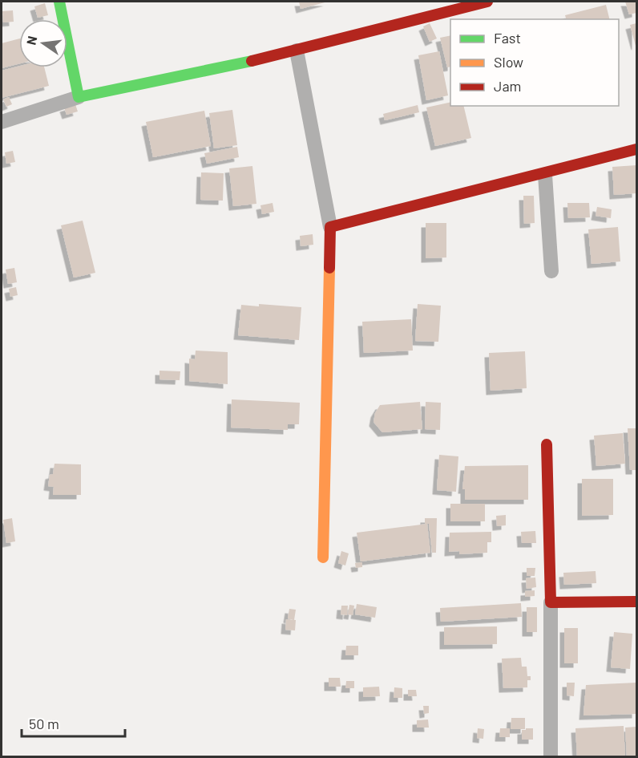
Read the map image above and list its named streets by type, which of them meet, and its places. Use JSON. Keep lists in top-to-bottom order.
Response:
{
  "legend": ["Fast", "Slow", "Jam"],
  "scale_bar": "50 m",
  "north": "left"
}
